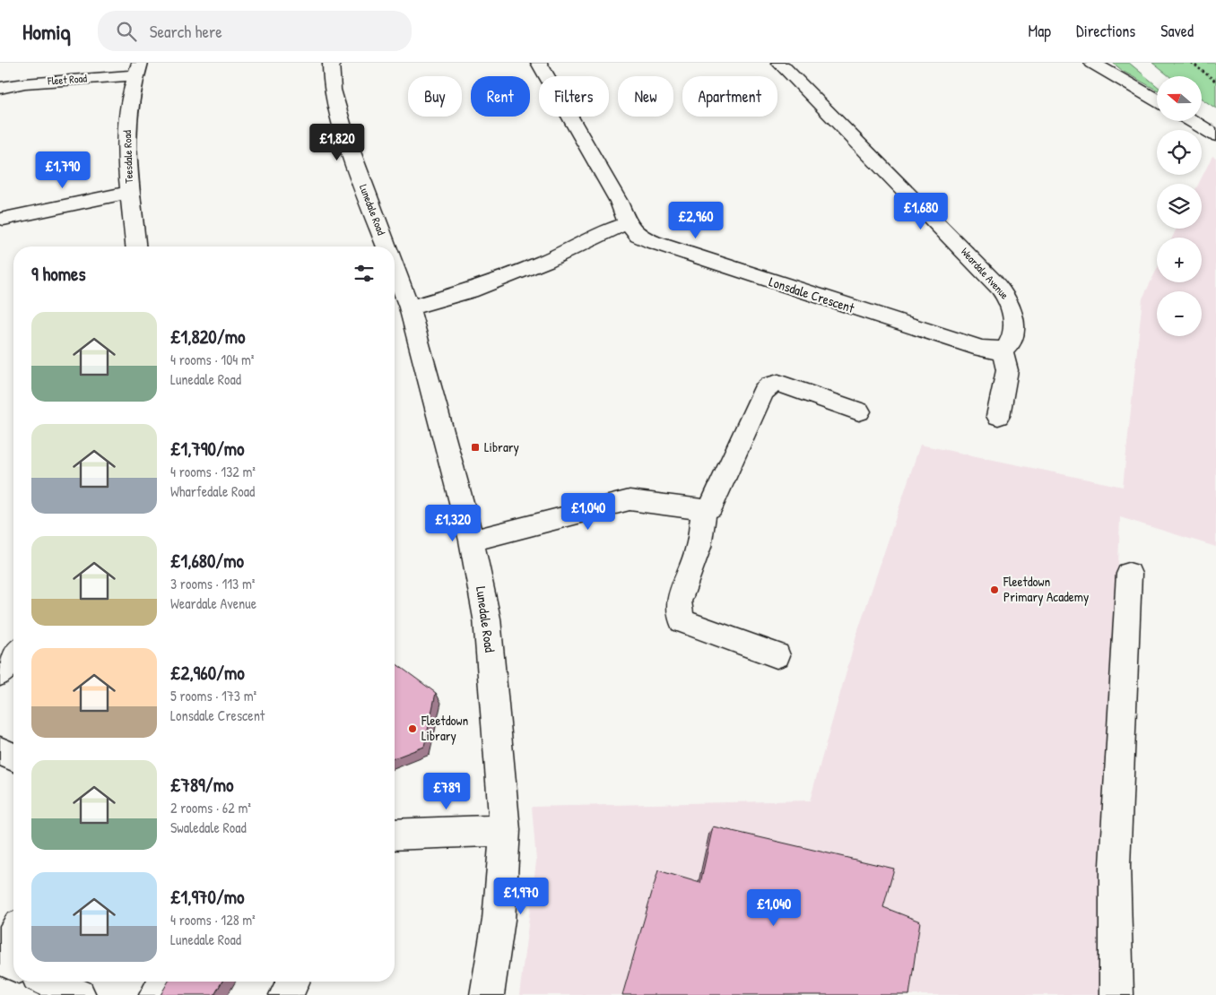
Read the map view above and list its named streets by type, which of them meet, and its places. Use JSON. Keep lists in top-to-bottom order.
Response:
{
  "streets": {
    "street": [
      "Fleet Road",
      "Teesdale Road",
      "Lunedale Road",
      "Weardale Avenue",
      "Lonsdale Crescent"
    ]
  },
  "crossings": [
    ["Fleet Road", "Teesdale Road"],
    ["Weardale Avenue", "Lonsdale Crescent"]
  ],
  "places": {
    "transit": ["Library"],
    "other": ["Fleetdown Primary Academy", "Fleetdown Library"]
  },
  "north": "left",
  "page": {
    "header": "Homiq",
    "search": "Search here",
    "nav": ["Map", "Directions", "Saved"],
    "map_buttons": ["+", "−"],
    "chip": [
      "Buy",
      "Rent",
      "Filters",
      "New",
      "Apartment"
    ],
    "price": [
      "£1,820",
      "£1,790",
      "£1,680",
      "£2,960",
      "£1,040",
      "£1,320",
      "£789",
      "£1,970",
      "£1,040"
    ],
    "heading": "9 homes",
    "list": [
      {
        "name": "£1,820/mo",
        "note": "4 rooms · 104 m² · Lunedale Road"
      },
      {
        "name": "£1,790/mo",
        "note": "4 rooms · 132 m² · Wharfedale Road"
      },
      {
        "name": "£1,680/mo",
        "note": "3 rooms · 113 m² · Weardale Avenue"
      },
      {
        "name": "£2,960/mo",
        "note": "5 rooms · 173 m² · Lonsdale Crescent"
      },
      {
        "name": "£789/mo",
        "note": "2 rooms · 62 m² · Swaledale Road"
      },
      {
        "name": "£1,970/mo",
        "note": "4 rooms · 128 m² · Lunedale Road"
      }
    ]
  }
}
